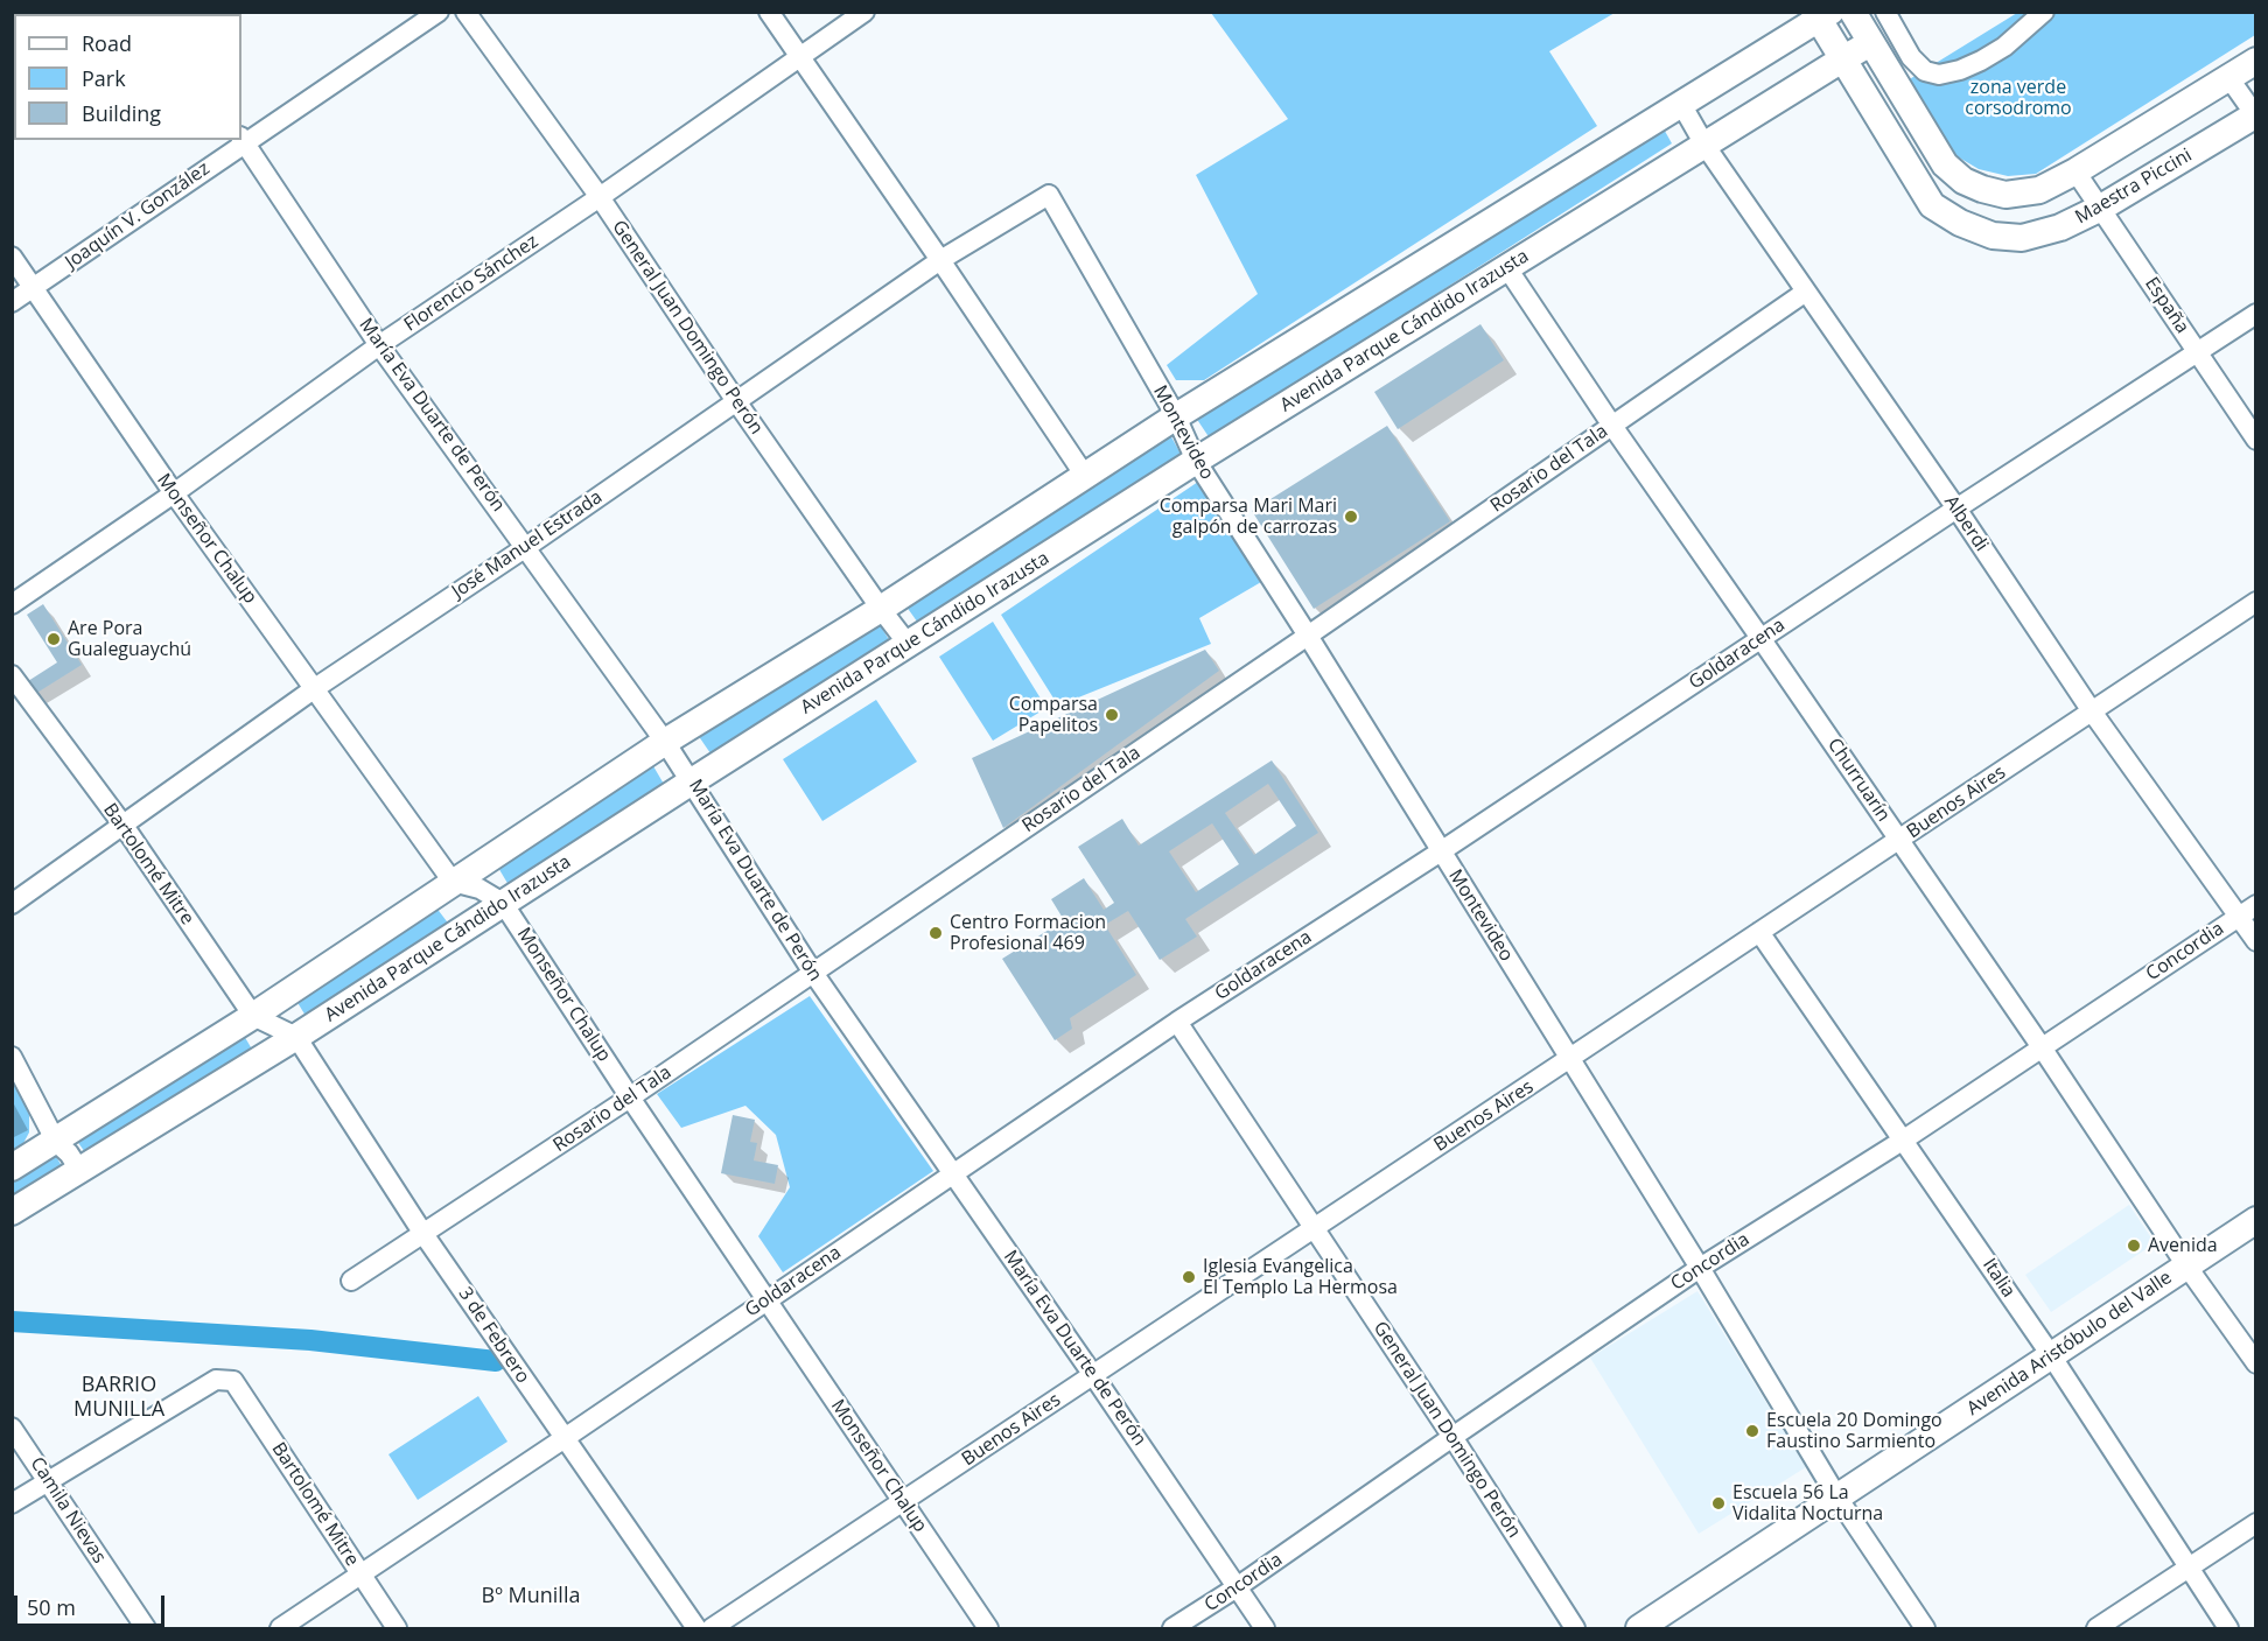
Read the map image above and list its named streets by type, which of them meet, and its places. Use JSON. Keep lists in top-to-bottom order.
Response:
{
  "streets": {
    "main road": ["Maestra Piccini", "Avenida Parque Cándido Irazusta", "Avenida Aristóbulo del Valle"],
    "street": [
      "Joaquín V. González",
      "Florencio Sánchez",
      "España",
      "General Juan Domingo Perón",
      "María Eva Duarte de Perón",
      "Montevideo",
      "Rosario del Tala",
      "Alberdi",
      "Monseñor Chalup",
      "José Manuel Estrada",
      "Goldaracena",
      "Churruarín",
      "Buenos Aires",
      "Bartolomé Mitre",
      "Concordia",
      "Italia",
      "3 de Febrero",
      "Camila Nievas"
    ]
  },
  "crossings": [
    ["Maestra Piccini", "España"],
    ["Maestra Piccini", "Avenida Parque Cándido Irazusta"],
    ["Joaquín V. González", "María Eva Duarte de Perón"],
    ["Joaquín V. González", "Monseñor Chalup"],
    ["Florencio Sánchez", "General Juan Domingo Perón"],
    ["Florencio Sánchez", "María Eva Duarte de Perón"],
    ["Florencio Sánchez", "Monseñor Chalup"],
    ["España", "Goldaracena"],
    ["General Juan Domingo Perón", "Avenida Parque Cándido Irazusta"],
    ["General Juan Domingo Perón", "José Manuel Estrada"],
    ["General Juan Domingo Perón", "Goldaracena"],
    ["General Juan Domingo Perón", "Buenos Aires"],
    ["General Juan Domingo Perón", "Concordia"],
    ["Avenida Parque Cándido Irazusta", "María Eva Duarte de Perón"],
    ["Avenida Parque Cándido Irazusta", "Montevideo"],
    ["Avenida Parque Cándido Irazusta", "Alberdi"],
    ["Avenida Parque Cándido Irazusta", "Monseñor Chalup"],
    ["Avenida Parque Cándido Irazusta", "Churruarín"],
    ["Avenida Parque Cándido Irazusta", "3 de Febrero"],
    ["María Eva Duarte de Perón", "Rosario del Tala"],
    ["María Eva Duarte de Perón", "José Manuel Estrada"],
    ["María Eva Duarte de Perón", "Goldaracena"],
    ["María Eva Duarte de Perón", "Buenos Aires"],
    ["María Eva Duarte de Perón", "Concordia"],
    ["Montevideo", "Rosario del Tala"],
    ["Montevideo", "José Manuel Estrada"],
    ["Montevideo", "Goldaracena"],
    ["Montevideo", "Buenos Aires"],
    ["Montevideo", "Concordia"],
    ["Montevideo", "Avenida Aristóbulo del Valle"],
    ["Rosario del Tala", "Alberdi"],
    ["Rosario del Tala", "Monseñor Chalup"],
    ["Rosario del Tala", "Churruarín"],
    ["Rosario del Tala", "3 de Febrero"],
    ["Alberdi", "Goldaracena"],
    ["Alberdi", "Buenos Aires"],
    ["Alberdi", "Concordia"],
    ["Monseñor Chalup", "José Manuel Estrada"],
    ["Monseñor Chalup", "Goldaracena"],
    ["Monseñor Chalup", "Buenos Aires"],
    ["José Manuel Estrada", "Bartolomé Mitre"],
    ["Goldaracena", "Churruarín"],
    ["Goldaracena", "Bartolomé Mitre"],
    ["Goldaracena", "3 de Febrero"],
    ["Churruarín", "Buenos Aires"],
    ["Churruarín", "Concordia"],
    ["Churruarín", "Avenida Aristóbulo del Valle"],
    ["Buenos Aires", "Italia"],
    ["Bartolomé Mitre", "Camila Nievas"],
    ["Concordia", "Italia"],
    ["Italia", "Avenida Aristóbulo del Valle"]
  ],
  "districts": ["BARRIO MUNILLA", "Bº Munilla"],
  "parks": ["zona verde corsodromo"],
  "places": [
    "Comparsa Mari Mari galpón de carrozas",
    "Are Pora Gualeguaychú",
    "Comparsa Papelitos",
    "Centro Formacion Profesional 469",
    "Avenida",
    "Iglesia Evangelica El Templo La Hermosa",
    "Escuela 20 Domingo Faustino Sarmiento",
    "Escuela 56 La Vidalita Nocturna"
  ],
  "legend": ["Road", "Park", "Building"],
  "scale_bar": "50 m"
}
